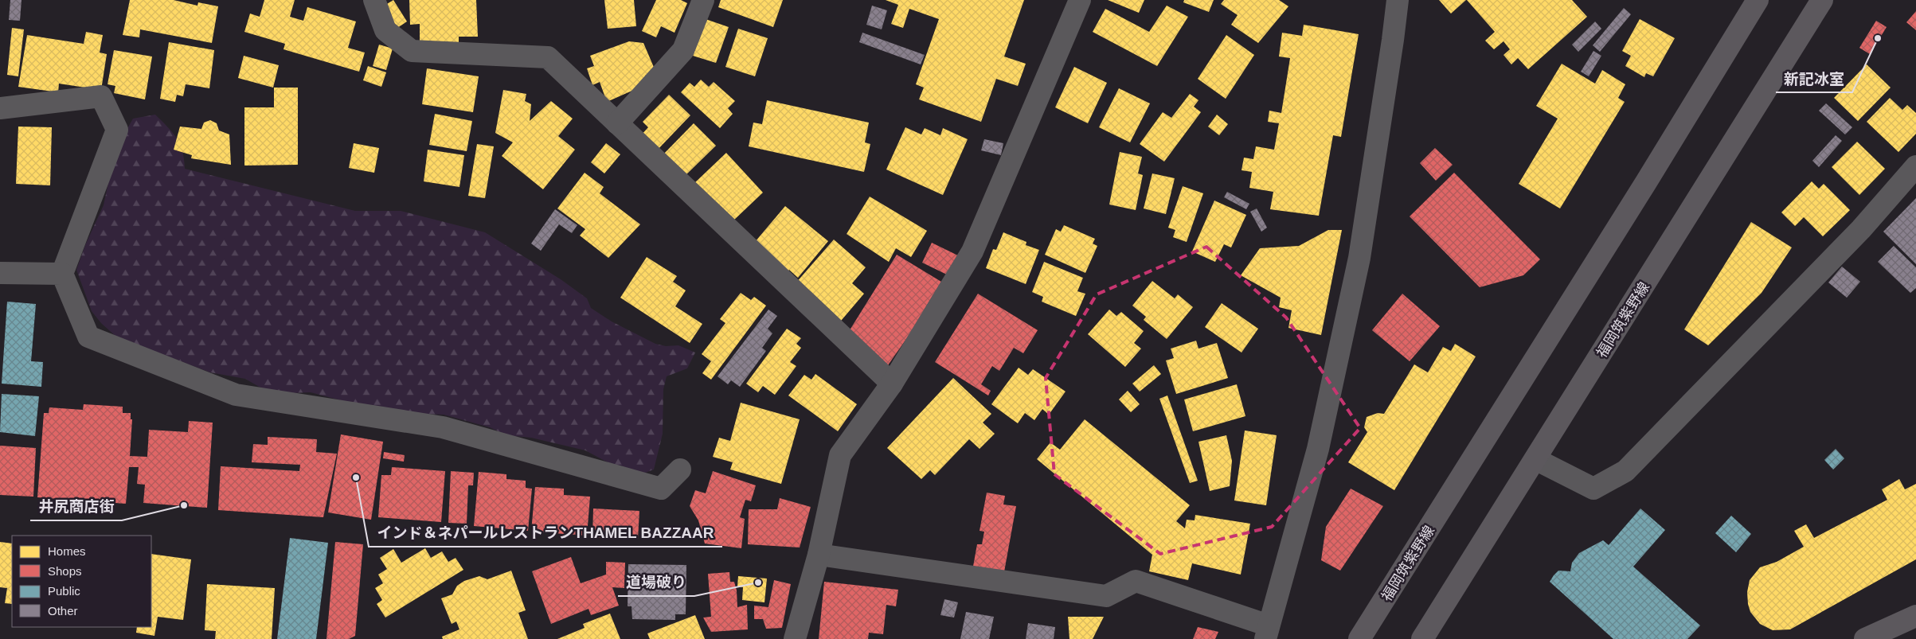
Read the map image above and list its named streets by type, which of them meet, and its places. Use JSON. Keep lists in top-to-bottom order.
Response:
{
  "streets": {
    "main road": ["福岡筑紫野線"]
  },
  "places": [
    "新記冰室",
    "インド＆ネパールレストランTHAMEL BAZZAAR",
    "井尻商店街",
    "道場破り"
  ],
  "legend": [
    "Homes",
    "Shops",
    "Public",
    "Other"
  ]
}
